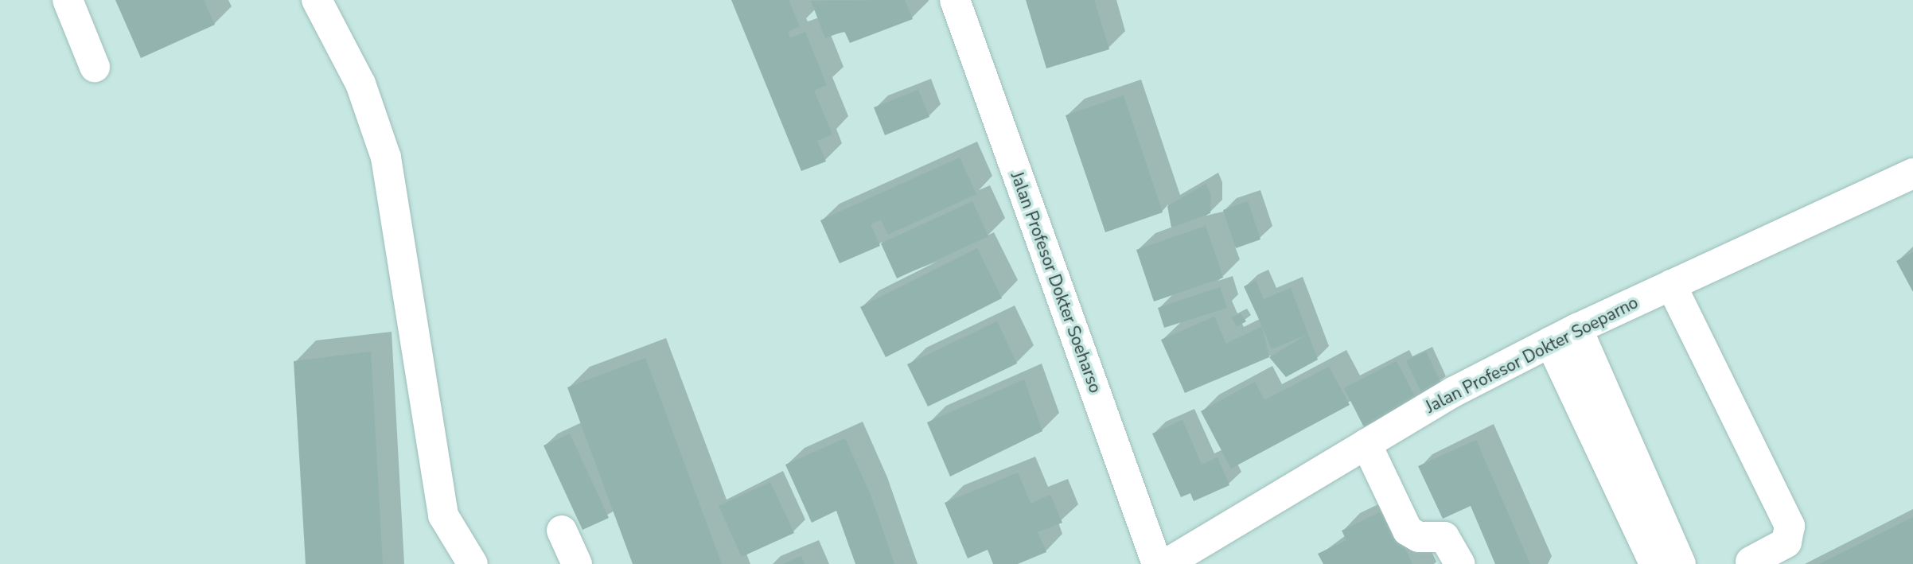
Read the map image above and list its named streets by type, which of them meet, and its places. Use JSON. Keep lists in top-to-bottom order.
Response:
{
  "streets": {
    "street": ["Jalan Profesor Dokter Soeharso", "Jalan Profesor Dokter Soeparno"]
  }
}
